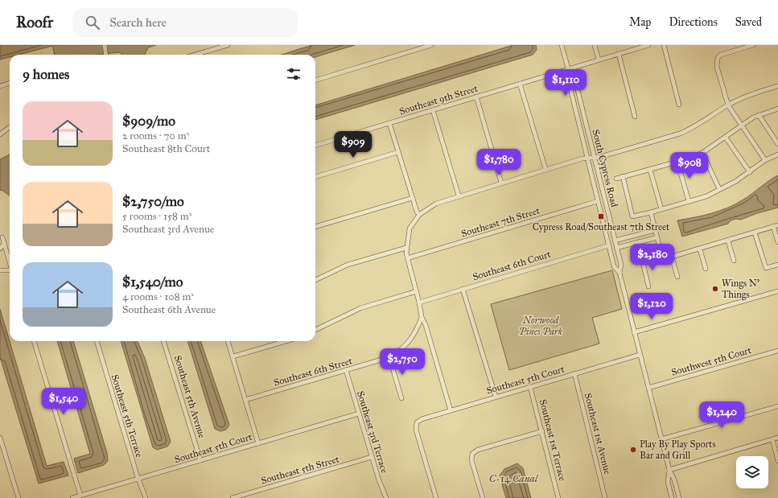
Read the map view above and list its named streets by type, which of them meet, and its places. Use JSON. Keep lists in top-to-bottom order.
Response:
{
  "streets": {
    "street": [
      "Southeast 9th Street",
      "South Cypress Road",
      "Southeast 7th Street",
      "Southeast 6th Court",
      "Southwest 5th Court",
      "Southeast 6th Street",
      "Southeast 5th Court",
      "Southeast 5th Avenue",
      "Southeast 5th Terrace",
      "Southeast 3rd Terrace",
      "Southeast 1st Avenue",
      "Southeast 1st Terrace",
      "Southeast 5th Street"
    ]
  },
  "crossings": [
    ["Southeast 9th Street", "South Cypress Road"],
    ["South Cypress Road", "Southeast 7th Street"],
    ["South Cypress Road", "Southeast 6th Court"],
    ["South Cypress Road", "Southwest 5th Court"],
    ["South Cypress Road", "Southeast 5th Court"],
    ["Southeast 6th Street", "Southeast 3rd Terrace"],
    ["Southeast 5th Court", "Southeast 5th Avenue"],
    ["Southeast 5th Court", "Southeast 5th Terrace"],
    ["Southeast 5th Court", "Southeast 3rd Terrace"],
    ["Southeast 5th Court", "Southeast 1st Avenue"],
    ["Southeast 5th Court", "Southeast 1st Terrace"],
    ["Southeast 3rd Terrace", "Southeast 5th Street"]
  ],
  "water": ["C-14 Canal"],
  "parks": ["Norwood Pines Park"],
  "places": {
    "transit": ["Cypress Road/Southeast 7th Street"],
    "other": ["Wings N' Things", "Play By Play Sports Bar and Grill"]
  },
  "page": {
    "header": "Roofr",
    "search": "Search here",
    "nav": ["Map", "Directions", "Saved"],
    "heading": "9 homes",
    "price": [
      "$1,110",
      "$909",
      "$1,780",
      "$908",
      "$2,180",
      "$1,120",
      "$2,750",
      "$1,540",
      "$1,240"
    ],
    "list": [
      {
        "name": "$909/mo",
        "note": "2 rooms · 70 m² · Southeast 8th Court"
      },
      {
        "name": "$2,750/mo",
        "note": "5 rooms · 158 m² · Southeast 3rd Avenue"
      },
      {
        "name": "$1,540/mo",
        "note": "4 rooms · 108 m² · Southeast 6th Avenue"
      }
    ]
  }
}
